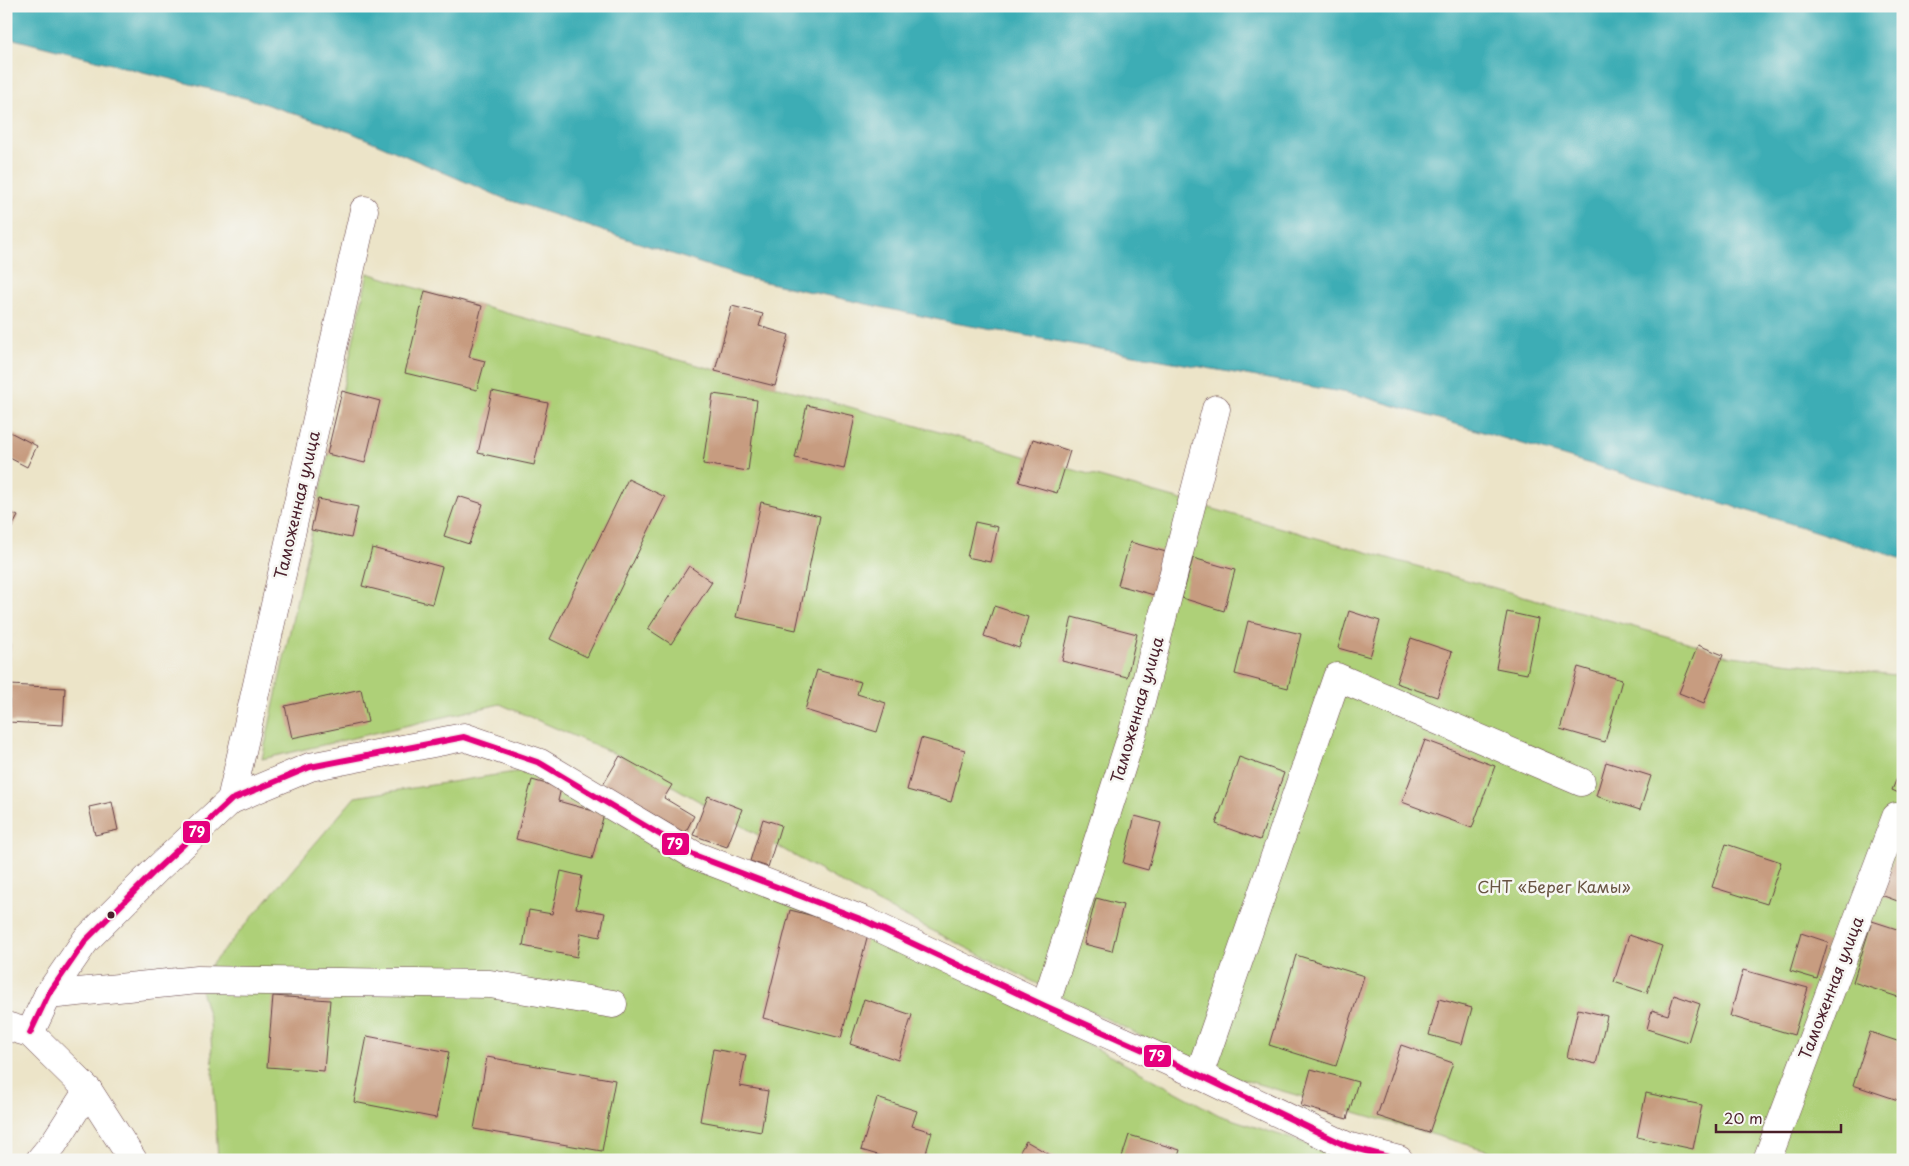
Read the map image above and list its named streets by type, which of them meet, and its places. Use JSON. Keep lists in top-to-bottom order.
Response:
{
  "streets": {
    "street": ["Таможенная улица"]
  },
  "parks": ["СНТ «Берег Камы»"],
  "lines": ["transit line 79"],
  "scale_bar": "20 m"
}
